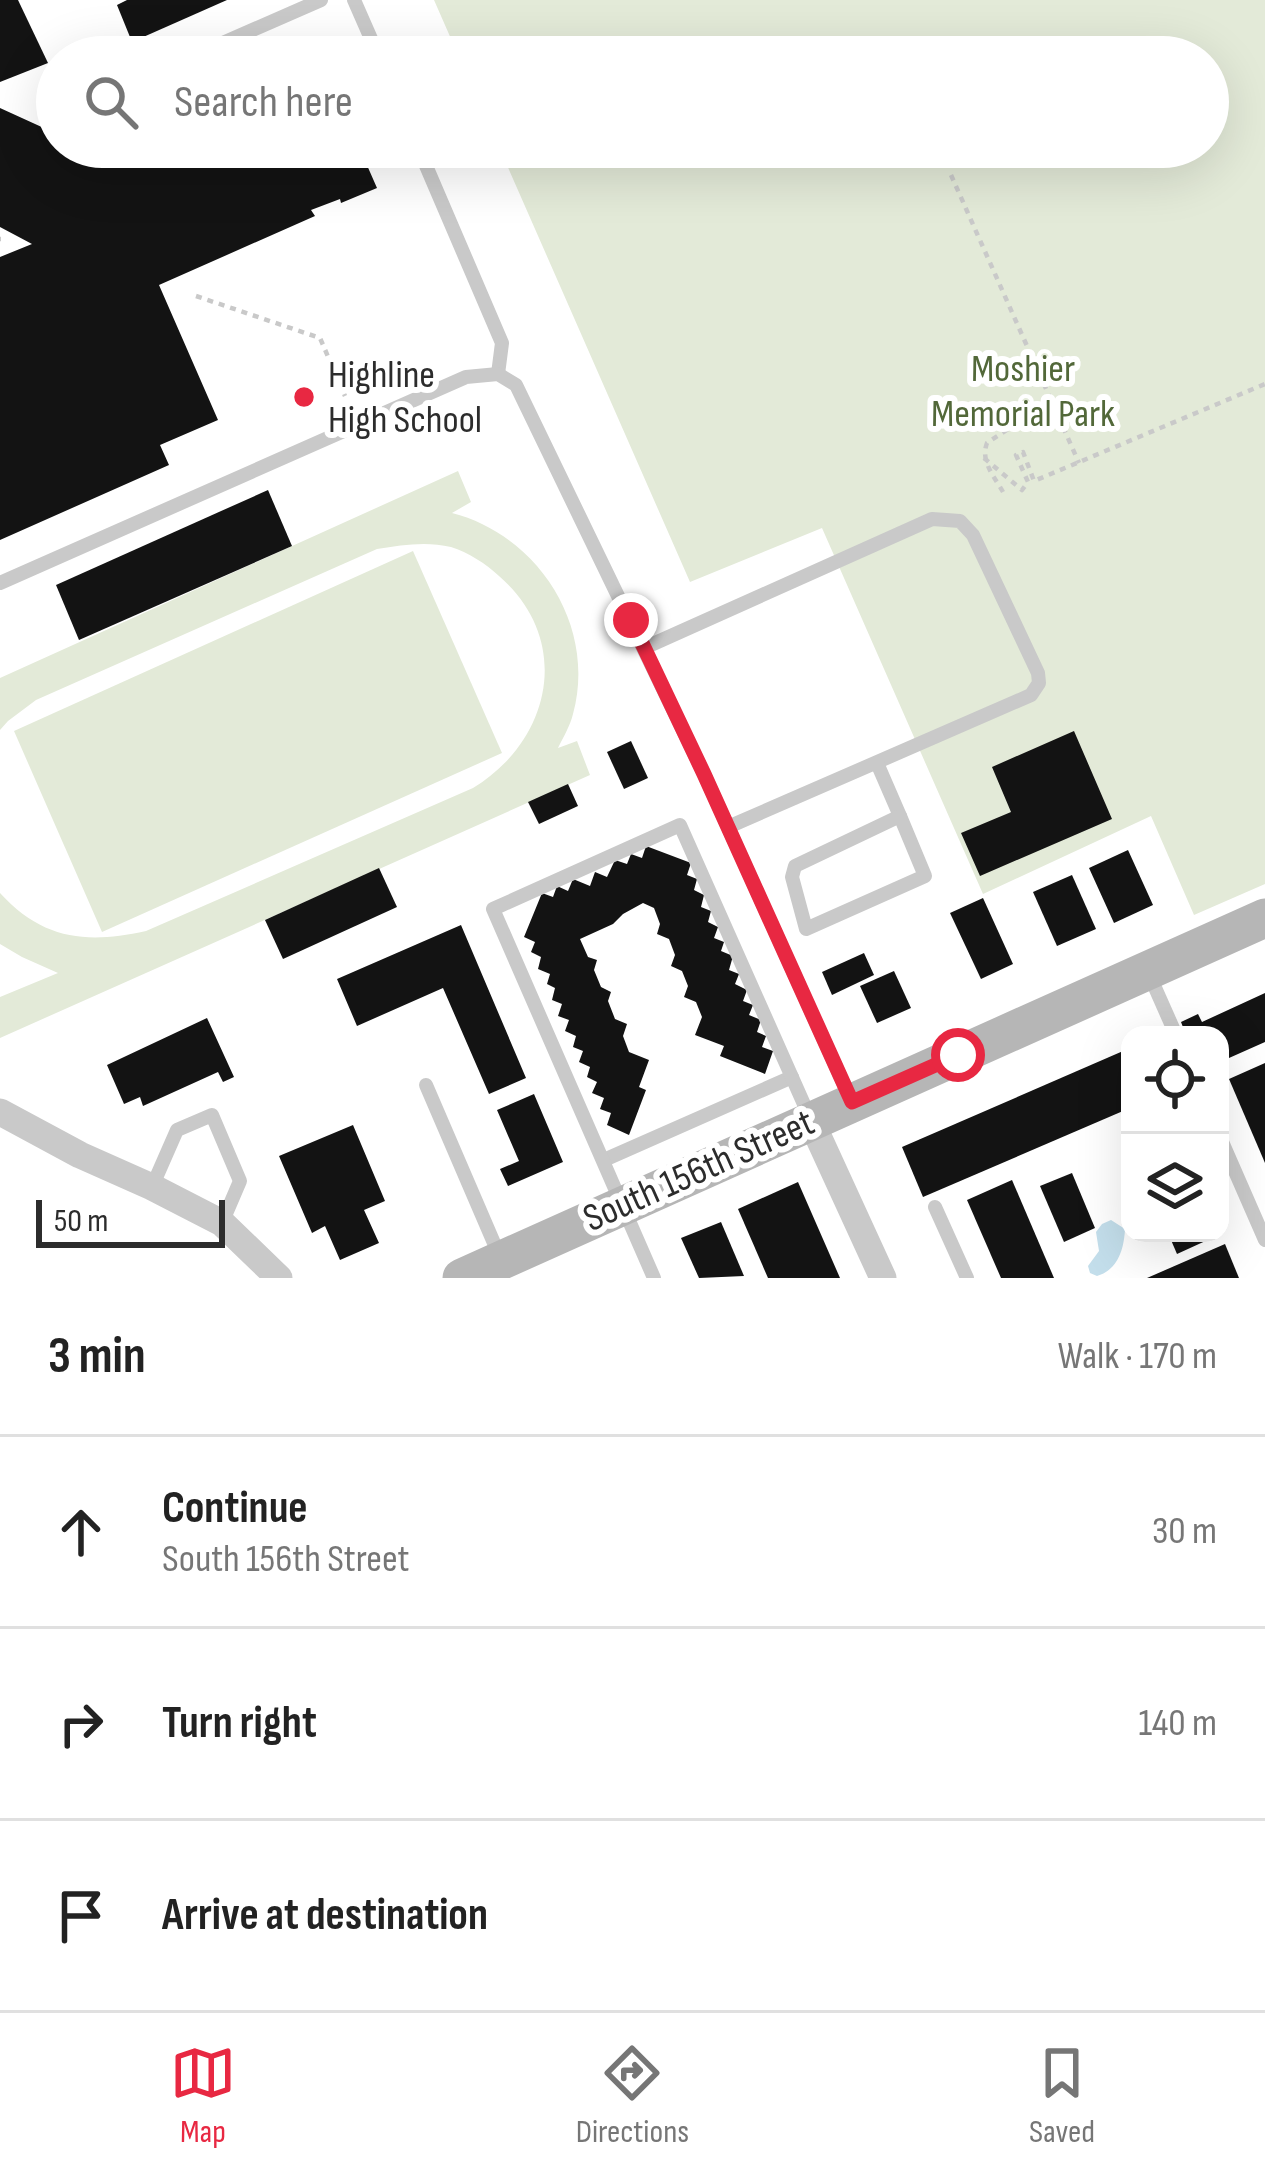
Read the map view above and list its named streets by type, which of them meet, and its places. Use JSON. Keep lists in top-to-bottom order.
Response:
{
  "streets": {
    "main road": ["South 156th Street"]
  },
  "parks": ["Moshier Memorial Park"],
  "places": ["Highline High School"],
  "scale_bar": "50 m",
  "page": {
    "search": "Search here",
    "scale": "50 m",
    "heading": ["3 min", "Walk · 170 m"],
    "list": [
      ["Continue", "South 156th Street", "30 m"],
      ["Turn right", "140 m"],
      "Arrive at destination"
    ],
    "nav": ["Map", "Directions", "Saved"]
  }
}
